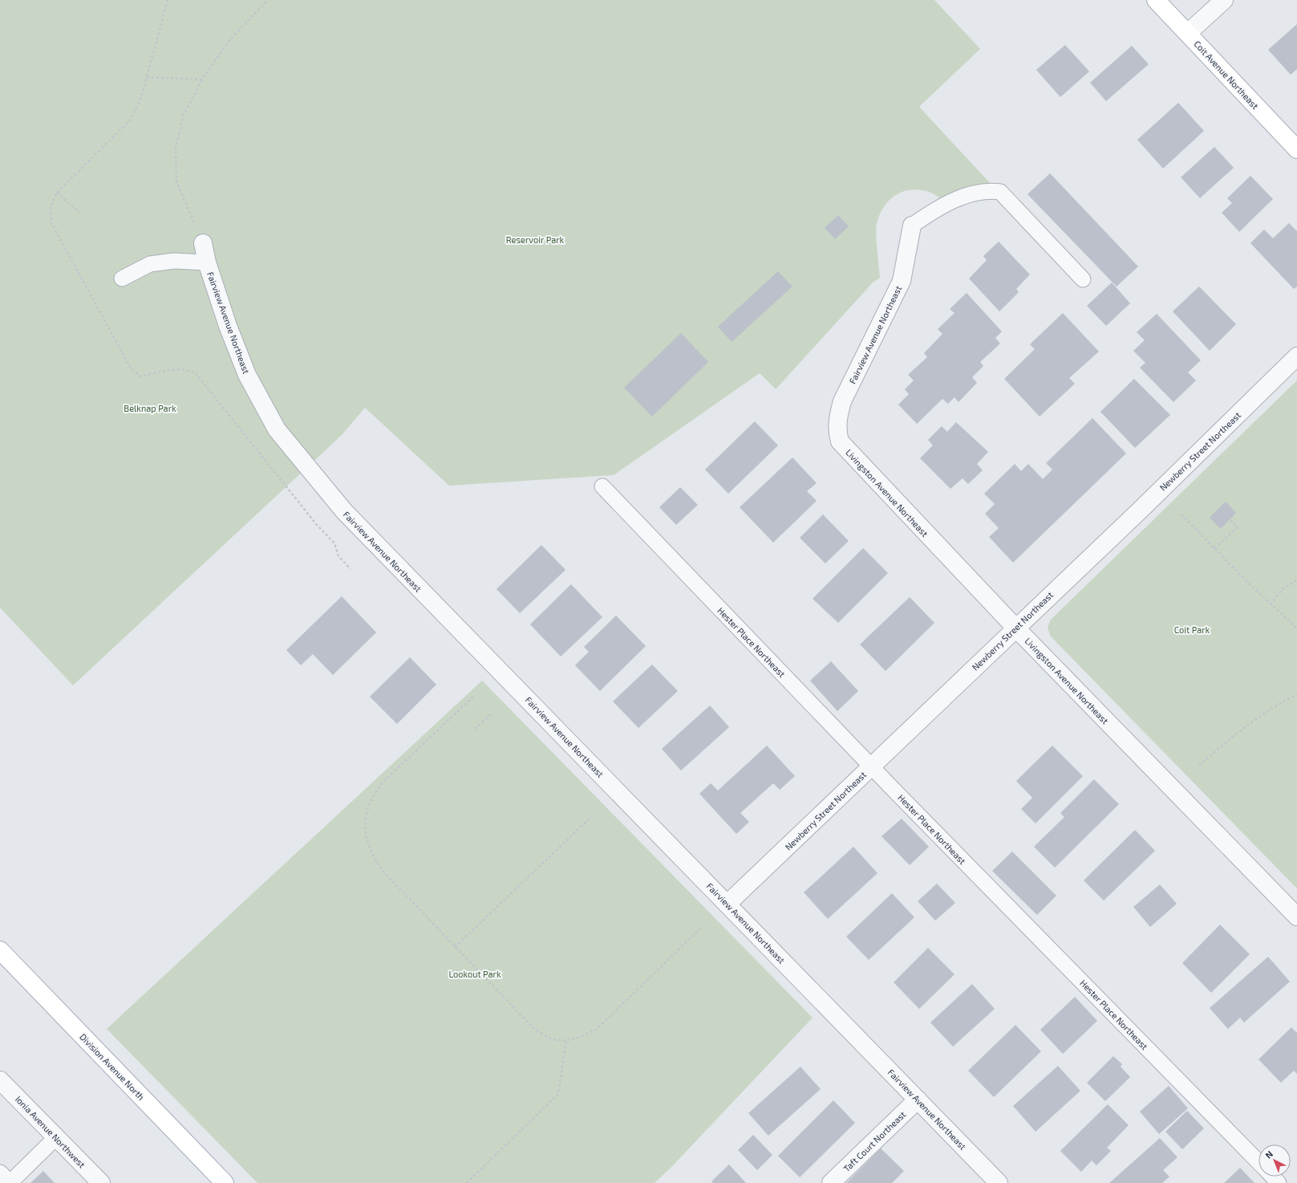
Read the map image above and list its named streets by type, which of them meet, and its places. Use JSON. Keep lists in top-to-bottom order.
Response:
{
  "streets": {
    "main road": ["Coit Avenue Northeast", "Division Avenue North"],
    "street": [
      "Fairview Avenue Northeast",
      "Newberry Street Northeast",
      "Livingston Avenue Northeast",
      "Ionia Avenue Northwest",
      "Taft Court Northeast"
    ],
    "lane": ["Hester Place Northeast"]
  },
  "crossings": [
    ["Fairview Avenue Northeast", "Newberry Street Northeast"],
    ["Fairview Avenue Northeast", "Livingston Avenue Northeast"],
    ["Fairview Avenue Northeast", "Taft Court Northeast"],
    ["Newberry Street Northeast", "Livingston Avenue Northeast"],
    ["Newberry Street Northeast", "Hester Place Northeast"]
  ],
  "parks": [
    "Reservoir Park",
    "Belknap Park",
    "Coit Park",
    "Lookout Park"
  ],
  "north": "top left"
}
